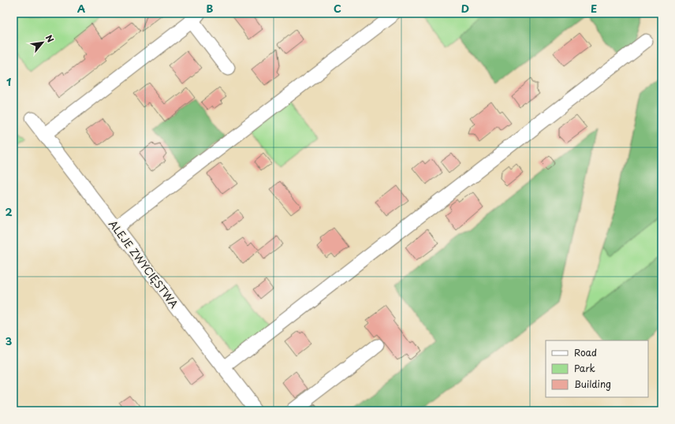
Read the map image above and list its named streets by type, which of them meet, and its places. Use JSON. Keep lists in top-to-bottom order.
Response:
{
  "streets": {
    "street": ["ALEJE ZWYCIĘSTWA"]
  },
  "legend": ["Road", "Park", "Building"],
  "north": "top right",
  "grid": {
    "columns": [
      "A",
      "B",
      "C",
      "D",
      "E"
    ],
    "rows": ["1", "2", "3"]
  }
}
